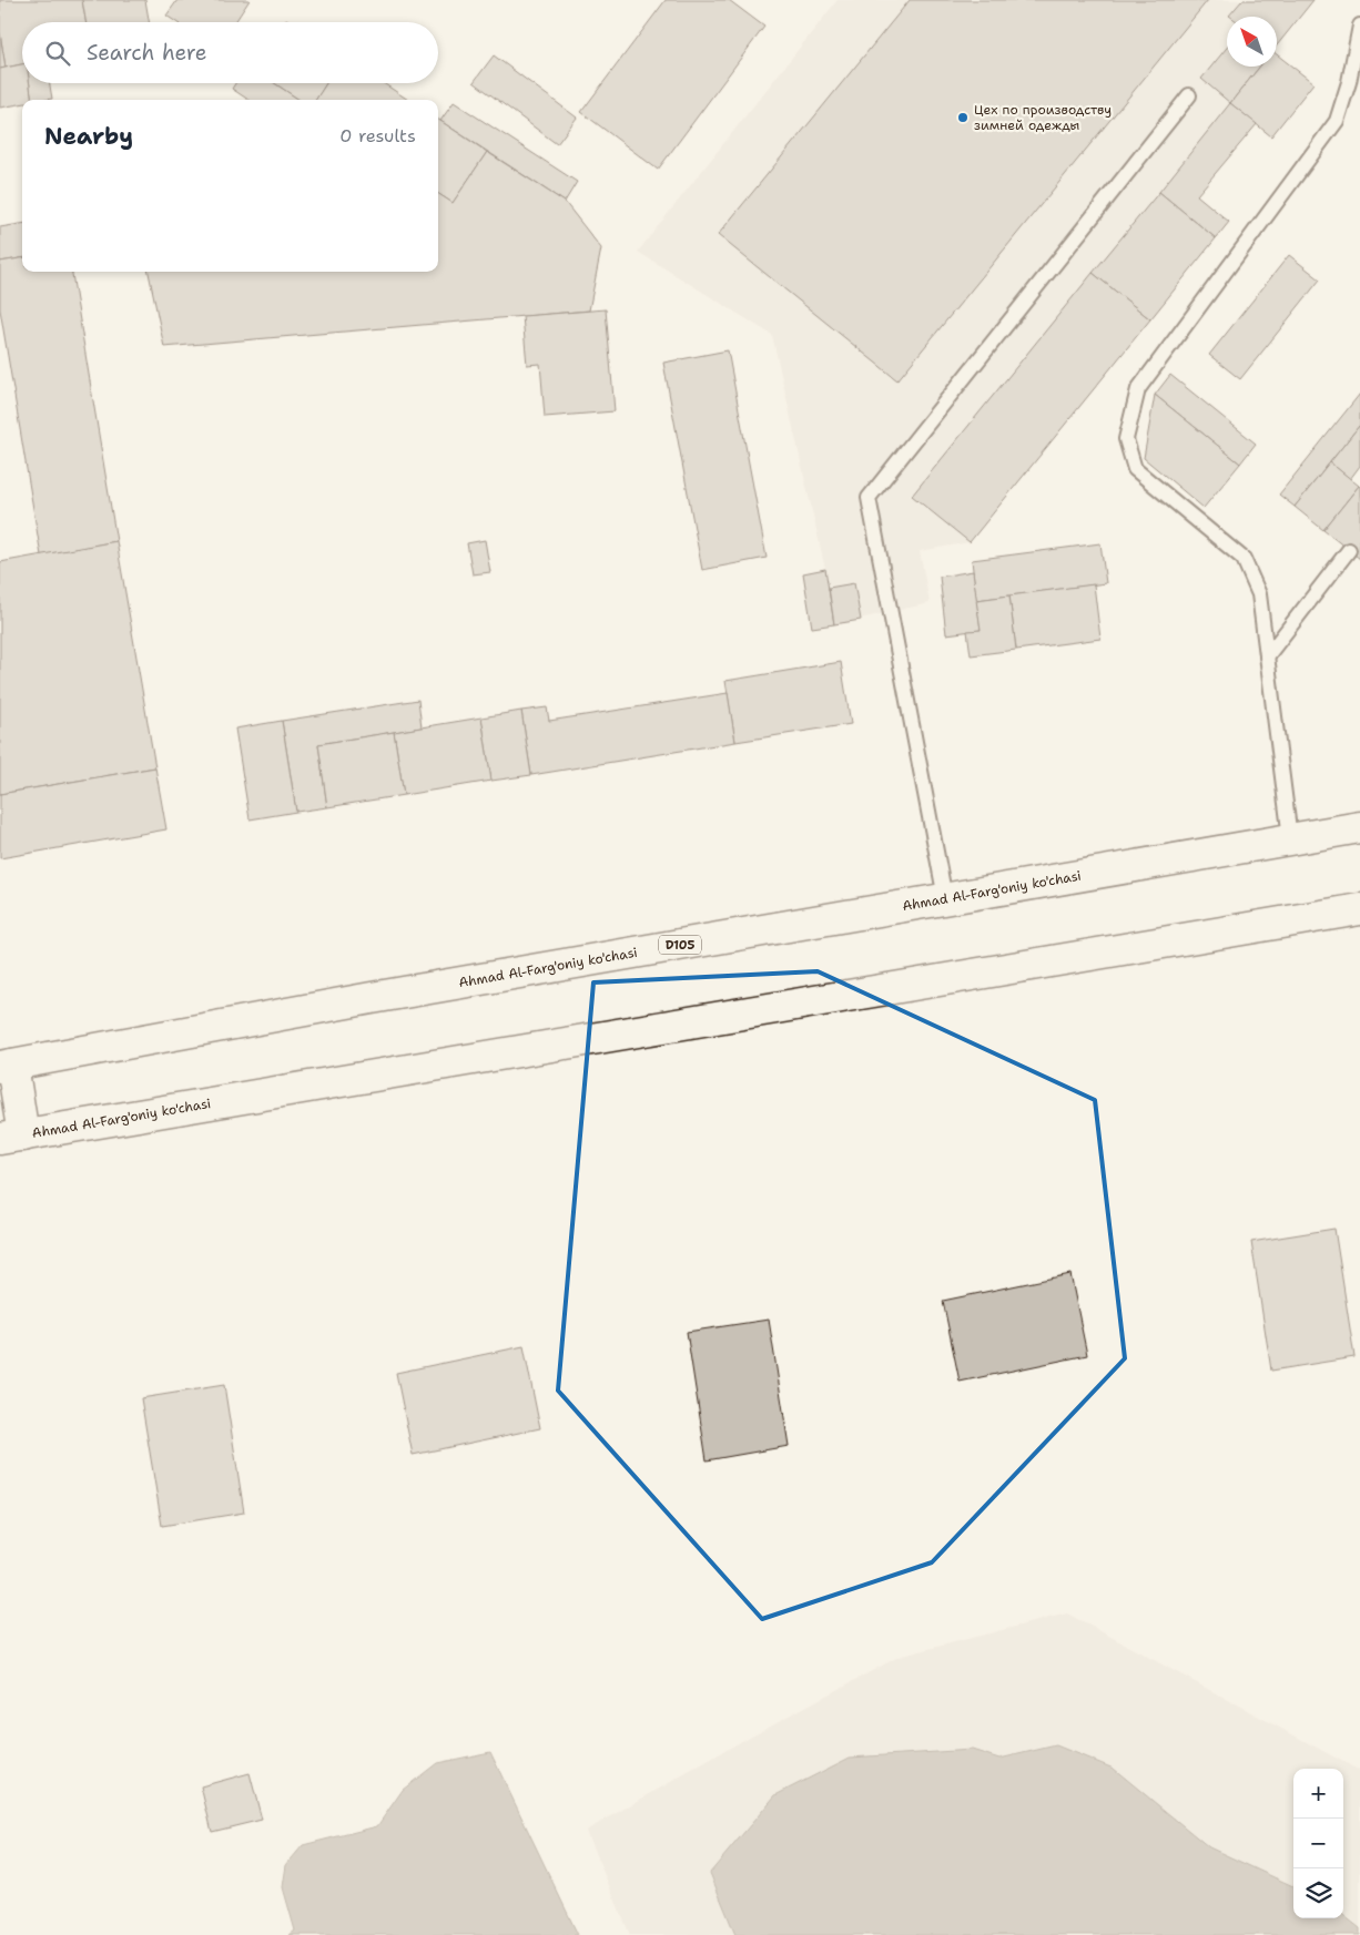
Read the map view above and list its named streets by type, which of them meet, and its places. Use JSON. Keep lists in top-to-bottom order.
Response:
{
  "streets": {
    "highway": ["Ahmad Al-Farg'oniy ko'chasi", "D105"]
  },
  "places": ["Цех по производству зимней одежды"],
  "north": "top left",
  "page": {
    "search": "Search here",
    "heading": ["Nearby", "0 results"],
    "map_buttons": ["+", "−"]
  }
}
